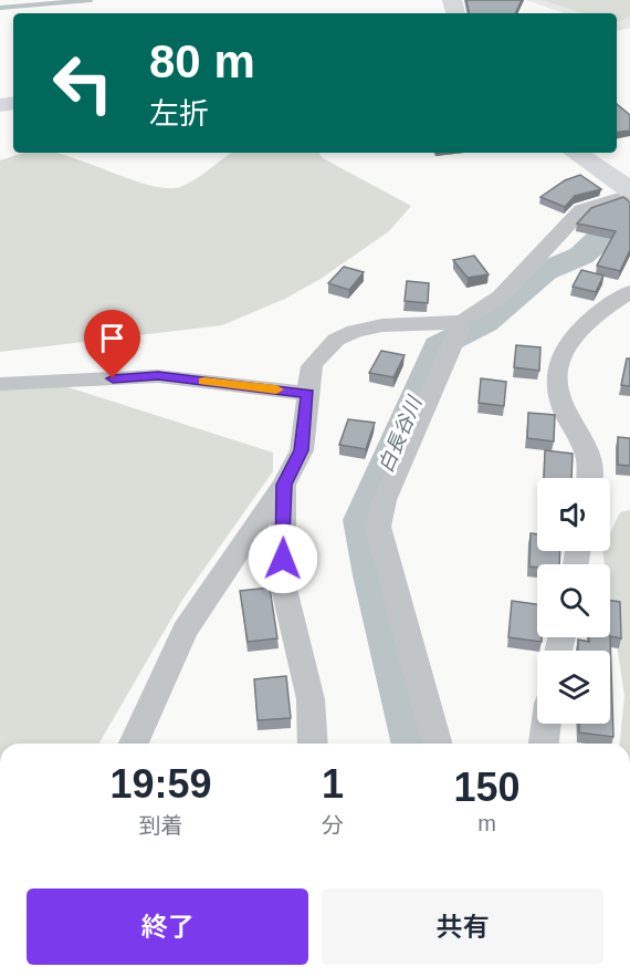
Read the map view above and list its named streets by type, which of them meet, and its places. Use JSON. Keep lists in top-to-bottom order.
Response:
{
  "water": ["白長谷川"],
  "page": {
    "turn": ["80 m", "左折"],
    "eta": [
      "19:59",
      "到着",
      "1",
      "分",
      "150",
      "m"
    ],
    "buttons": ["終了", "共有"]
  }
}
